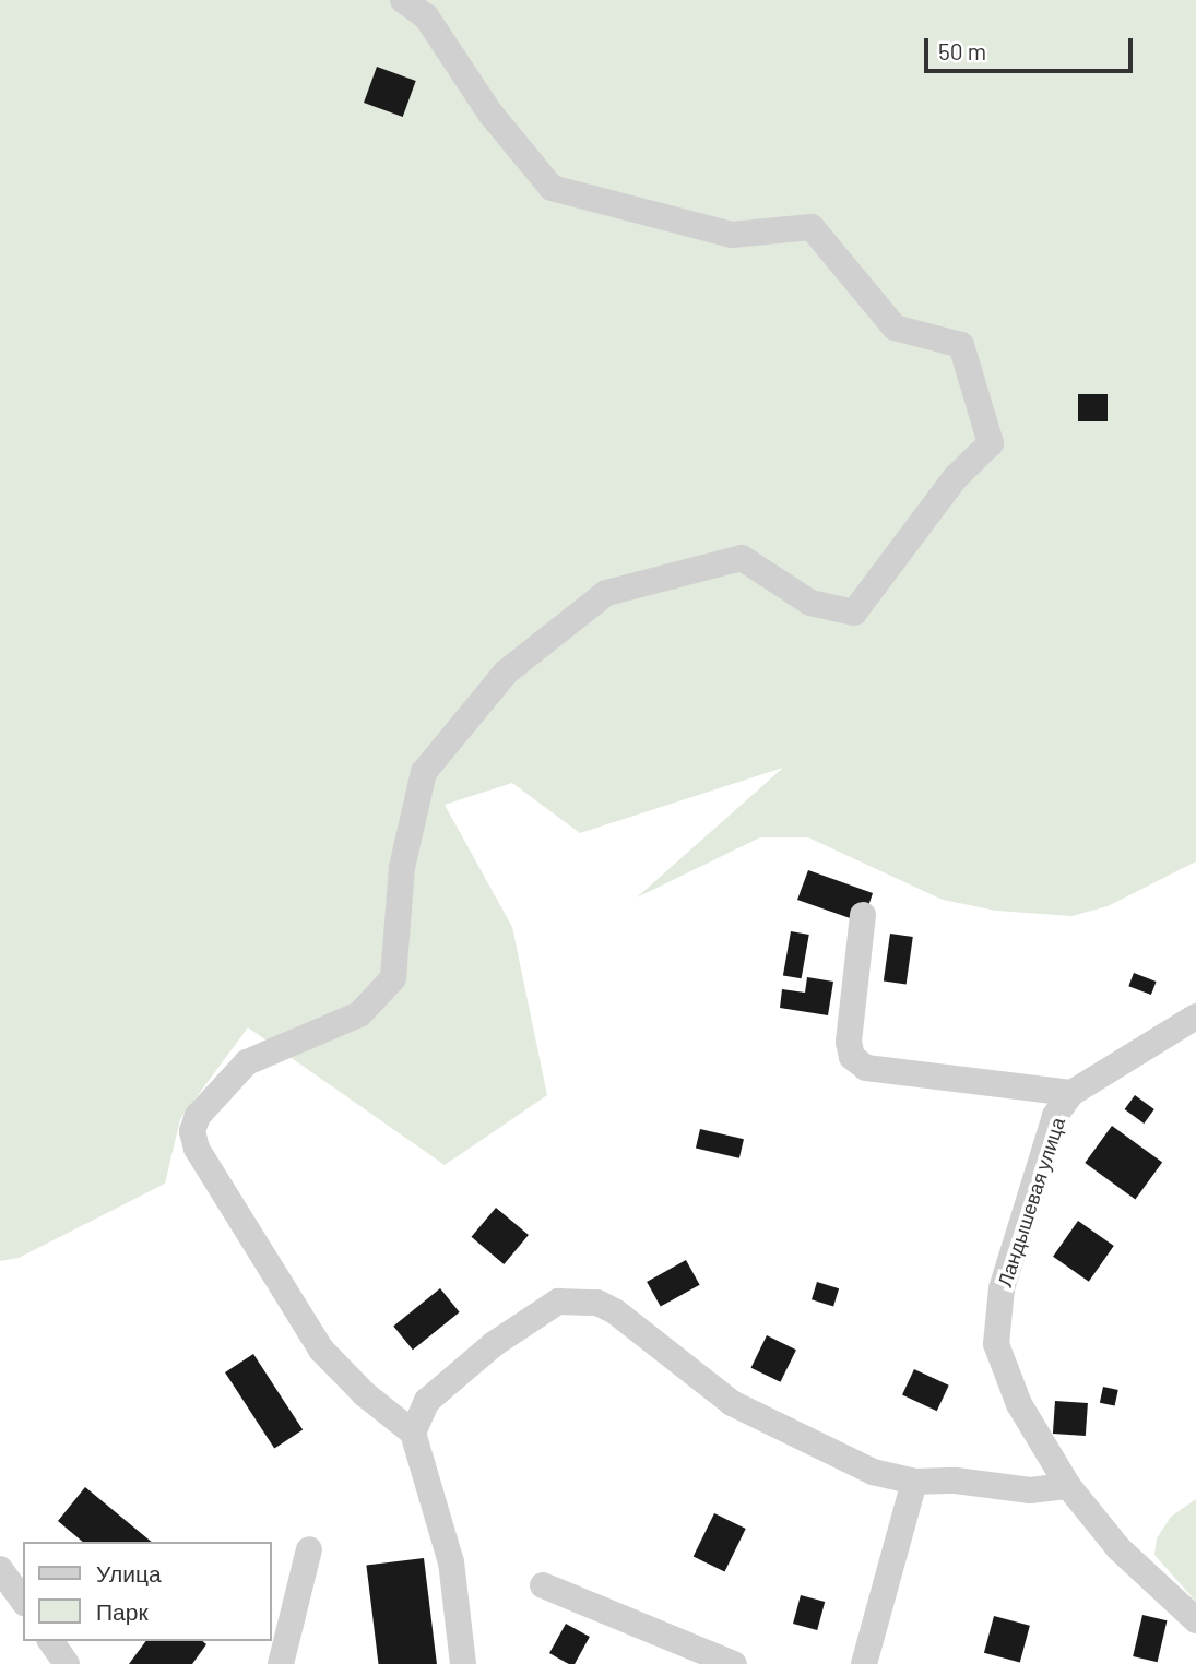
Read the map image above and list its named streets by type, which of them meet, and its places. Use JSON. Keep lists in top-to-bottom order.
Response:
{
  "streets": {
    "street": ["Ландышевая улица"]
  },
  "legend": ["Улица", "Парк"],
  "scale_bar": "50 m"
}
